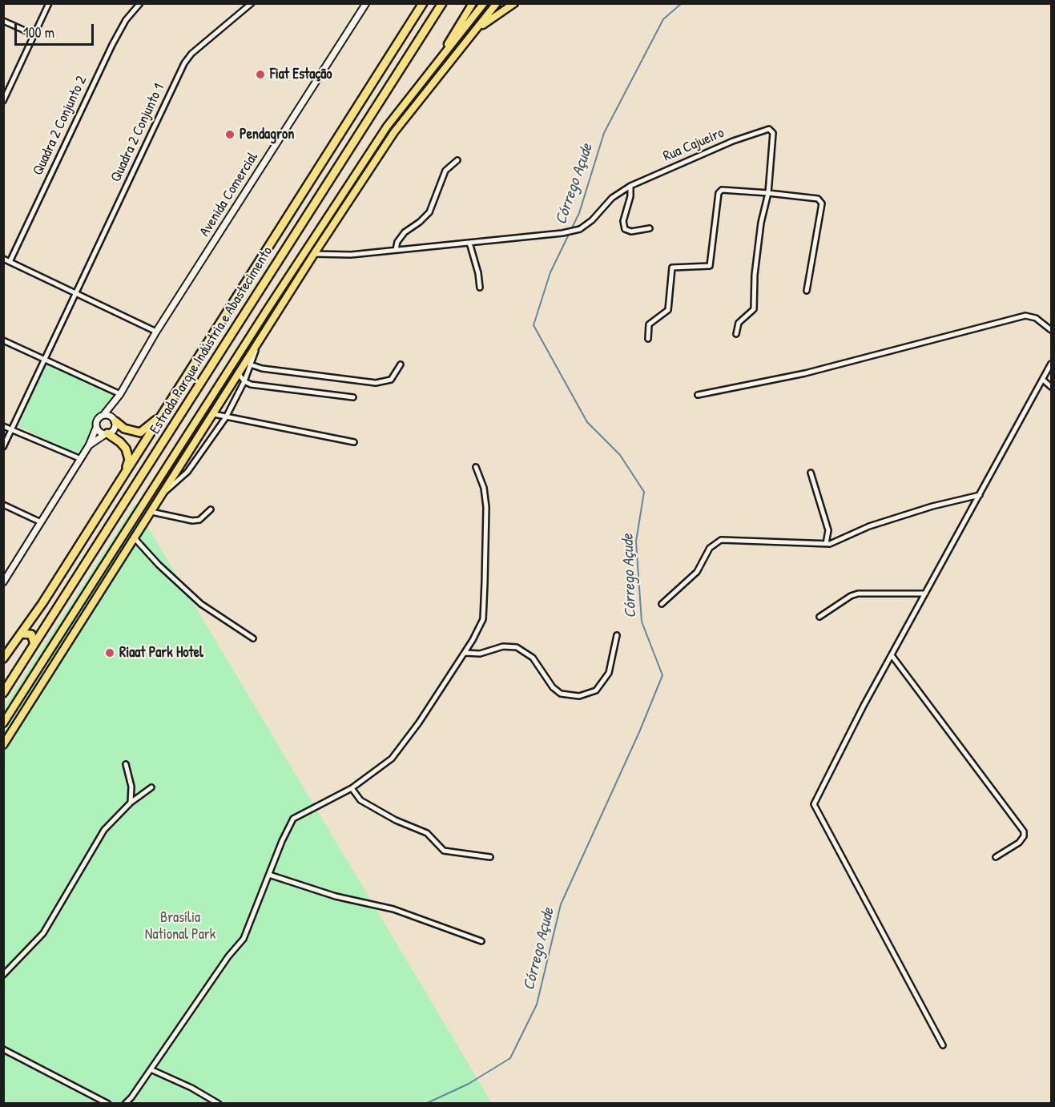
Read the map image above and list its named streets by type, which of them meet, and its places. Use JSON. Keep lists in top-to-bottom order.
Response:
{
  "streets": {
    "highway": ["Estrada Parque Indústria e Abastecimento"],
    "street": [
      "Quadra 2 Conjunto 2",
      "Quadra 2 Conjunto 1",
      "Rua Cajueiro",
      "Avenida Comercial"
    ]
  },
  "water": ["Córrego Açude"],
  "parks": ["Brasília National Park"],
  "places": ["Fiat Estação", "Pendagron", "Riaat Park Hotel"],
  "scale_bar": "100 m"
}
